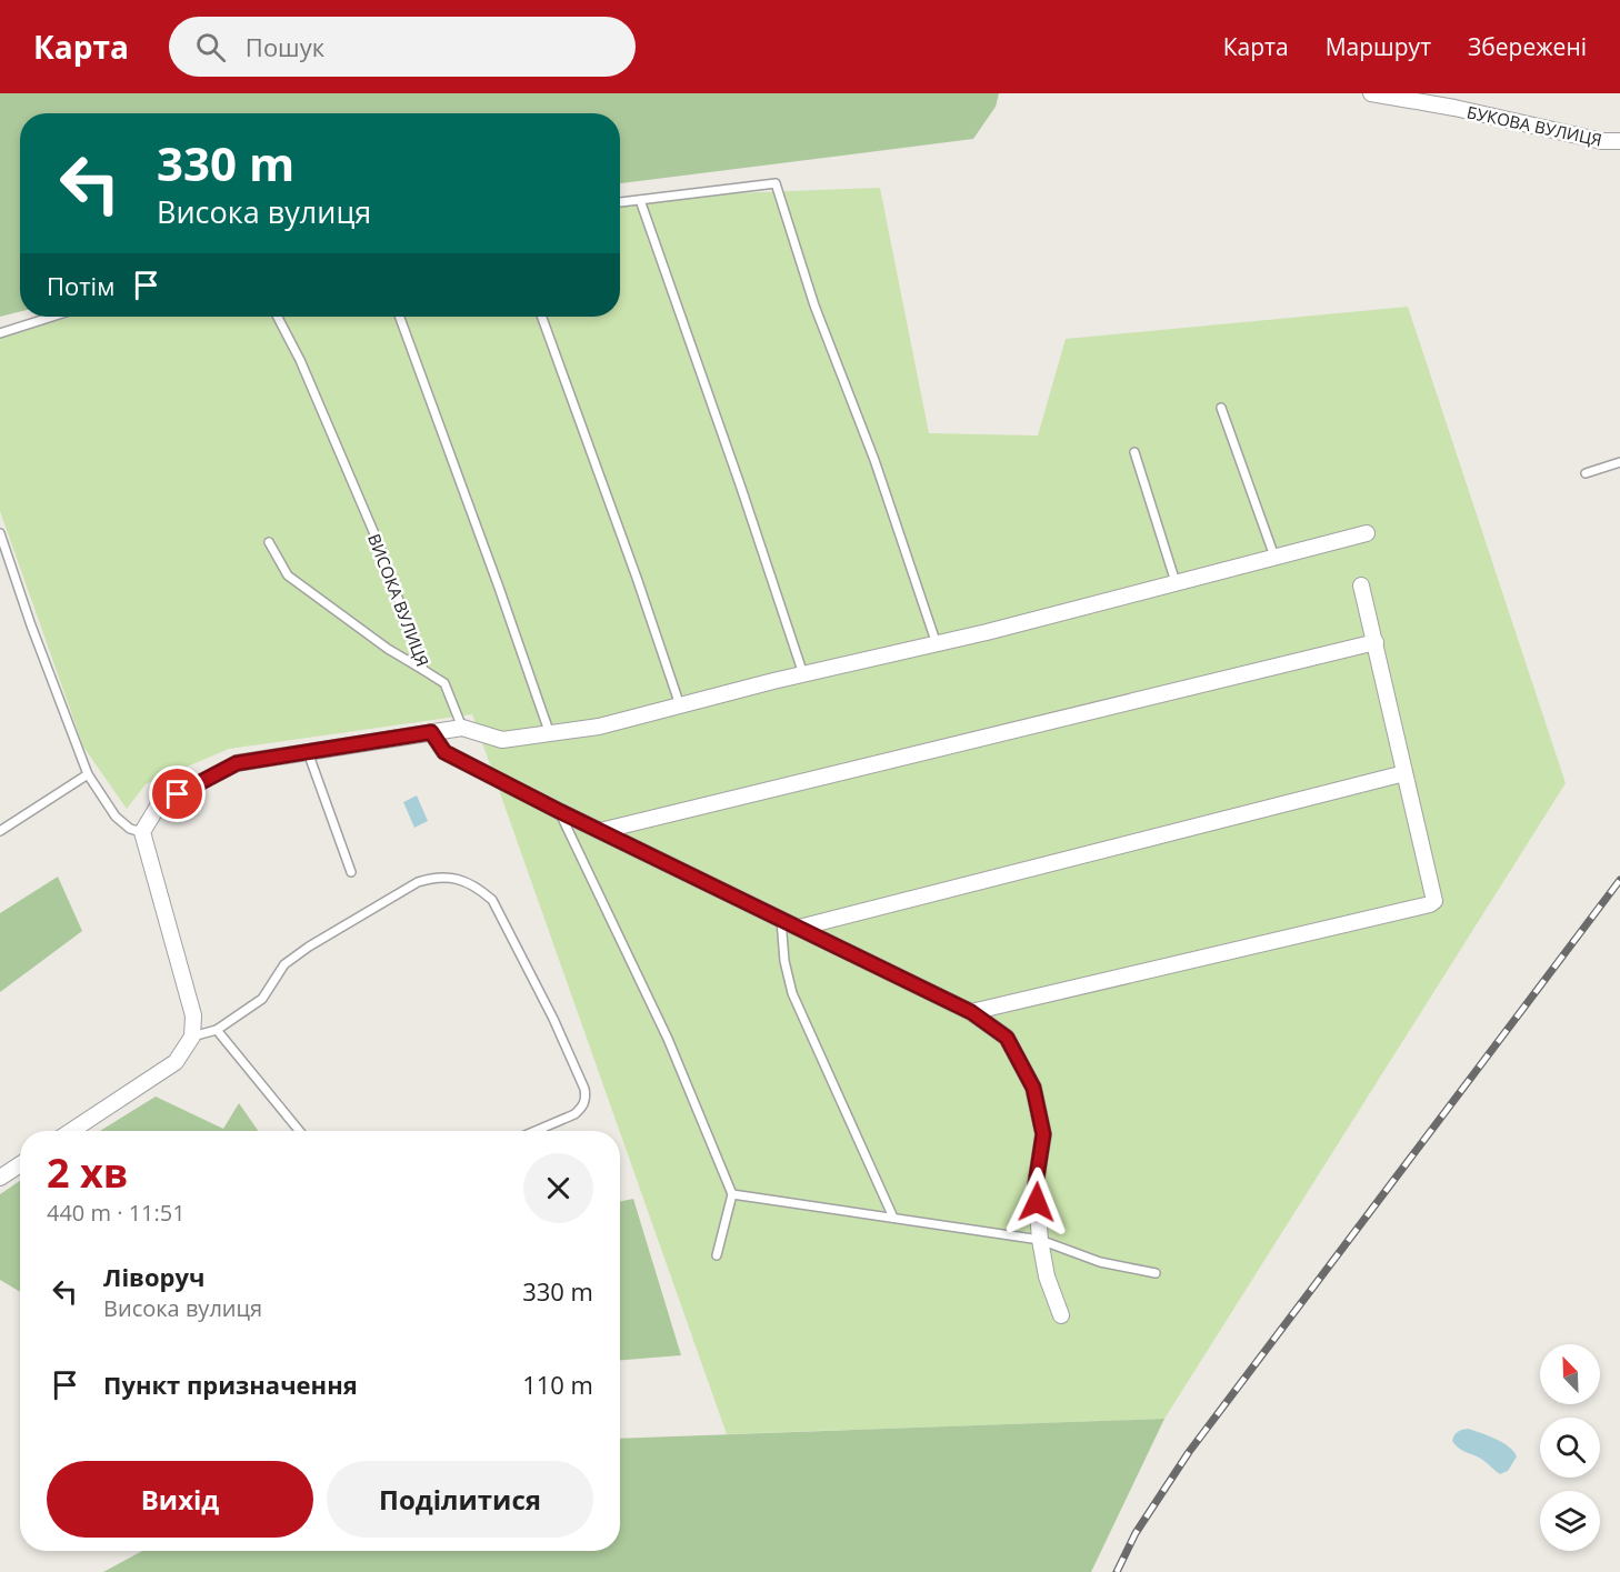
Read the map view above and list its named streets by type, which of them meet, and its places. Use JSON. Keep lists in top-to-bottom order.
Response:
{
  "streets": {
    "street": ["БУКОВА ВУЛИЦЯ"],
    "lane": ["ВИСОКА ВУЛИЦЯ"]
  },
  "north": "top left",
  "page": {
    "header": "Карта",
    "search": "Пошук",
    "nav": ["Карта", "Маршрут", "Збережені"],
    "turn": ["330 m", "Висока вулиця"],
    "then": "Потім",
    "heading": ["2 хв", "440 m · 11:51"],
    "list": [
      {
        "name": "Ліворуч",
        "note": "Висока вулиця",
        "value": "330 m"
      },
      {
        "name": "Пункт призначення",
        "value": "110 m"
      }
    ],
    "buttons": ["Вихід", "Поділитися"]
  }
}
